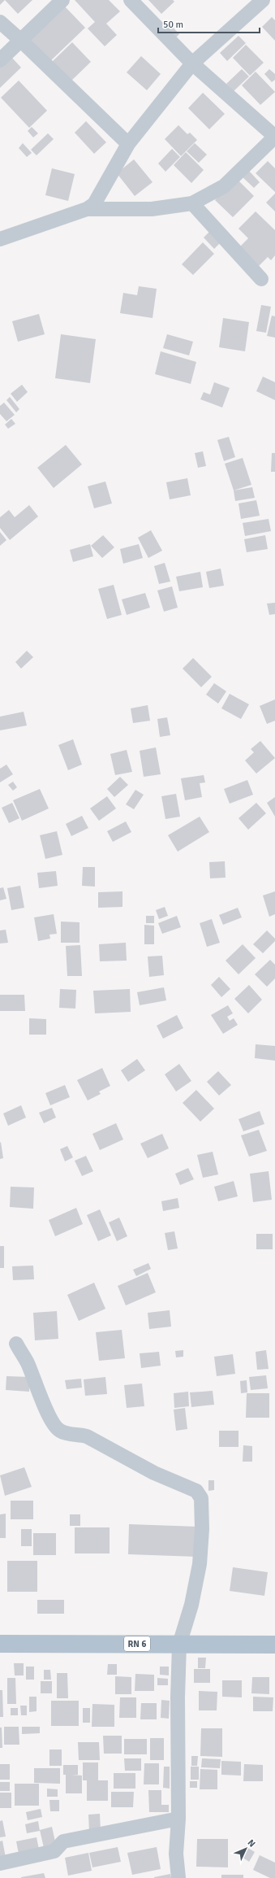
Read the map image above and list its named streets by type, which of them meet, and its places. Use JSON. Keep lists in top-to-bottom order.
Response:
{
  "streets": {
    "main road": ["RN 6"]
  },
  "scale_bar": "50 m",
  "north": "top right"
}
